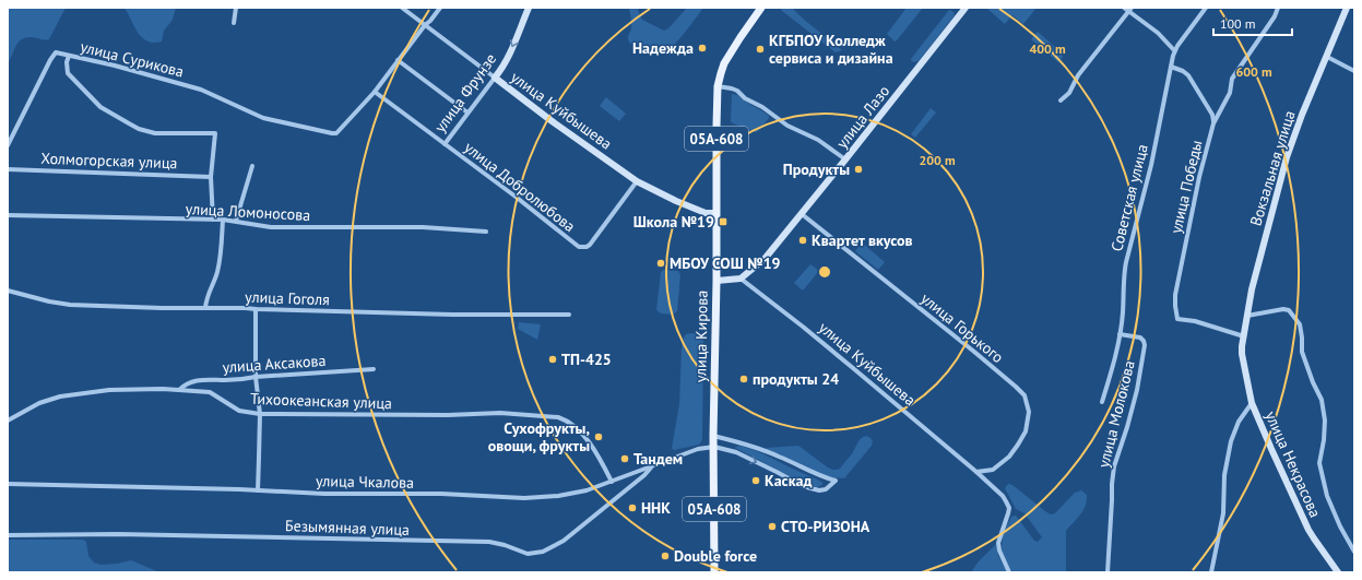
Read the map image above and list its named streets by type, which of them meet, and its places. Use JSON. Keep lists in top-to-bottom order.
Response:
{
  "streets": {
    "main road": [
      "улица Фрунзе",
      "улица Куйбышева",
      "улица Лазо",
      "05А-608",
      "Вокзальная улица",
      "улица Кирова",
      "улица Некрасова"
    ],
    "street": [
      "улица Сурикова",
      "Холмогорская улица",
      "улица Добролюбова",
      "улица Победы",
      "Советская улица",
      "улица Ломоносова",
      "улица Гоголя",
      "улица Горького",
      "улица Аксакова",
      "Тихоокеанская улица",
      "улица Молокова",
      "улица Чкалова",
      "Безымянная улица"
    ]
  },
  "crossings": [
    ["улица Сурикова", "Холмогорская улица"],
    ["улица Сурикова", "улица Добролюбова"],
    ["улица Фрунзе", "улица Куйбышева"],
    ["улица Фрунзе", "улица Добролюбова"],
    ["улица Куйбышева", "улица Лазо"],
    ["улица Куйбышева", "улица Добролюбова"],
    ["улица Куйбышева", "улица Горького"],
    ["улица Куйбышева", "улица Кирова"],
    ["улица Лазо", "улица Горького"],
    ["Вокзальная улица", "улица Победы"],
    ["Вокзальная улица", "улица Некрасова"],
    ["Советская улица", "улица Молокова"],
    ["улица Кирова", "улица Чкалова"],
    ["улица Аксакова", "Тихоокеанская улица"],
    ["Тихоокеанская улица", "улица Чкалова"],
    ["улица Чкалова", "Безымянная улица"]
  ],
  "one_way": ["улица Фрунзе"],
  "places": {
    "other": [
      "Надежда",
      "КГБПОУ Колледж сервиса и дизайна",
      "Продукты",
      "Квартет вкусов",
      "МБОУ СОШ №19",
      "ТП-425",
      "продукты 24",
      "Сухофрукты, овощи, фрукты",
      "Тандем",
      "Каскад",
      "ННК",
      "СТО-РИЗОНА",
      "Double force"
    ],
    "transit": ["Школа №19"]
  },
  "scale_bar": "100 m",
  "rings": ["400 m", "600 m", "200 m"]
}
